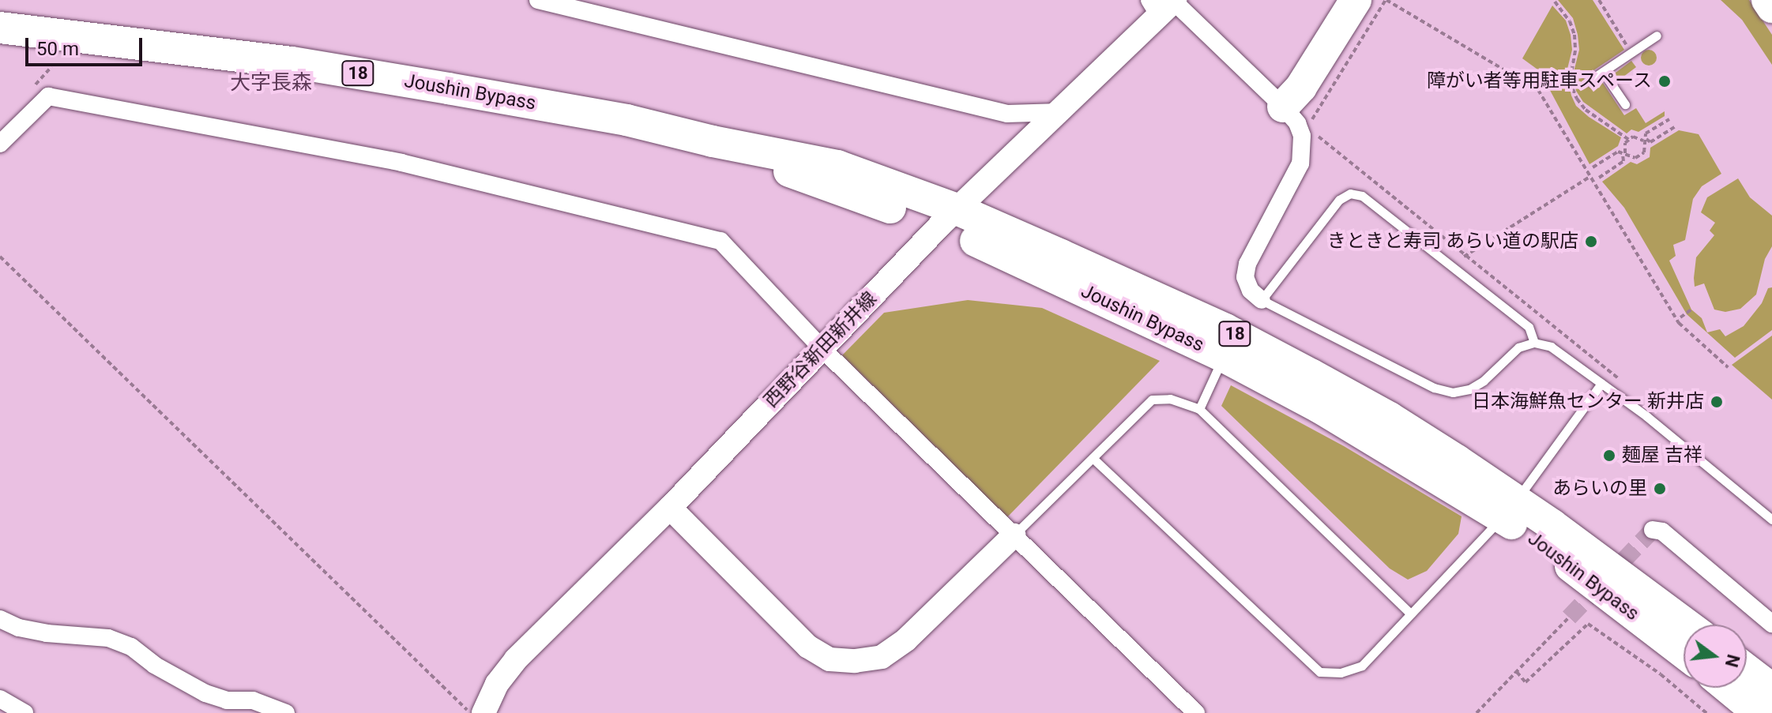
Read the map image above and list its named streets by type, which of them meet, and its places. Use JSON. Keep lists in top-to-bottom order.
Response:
{
  "streets": {
    "highway": ["18", "Joushin Bypass"],
    "main road": ["西野谷新田新井線"]
  },
  "crossings": [
    ["Joushin Bypass", "西野谷新田新井線"]
  ],
  "districts": ["大字長森"],
  "places": [
    "障がい者等用駐車スペース",
    "きときと寿司 あらい道の駅店",
    "日本海鮮魚センター 新井店",
    "麺屋 吉祥",
    "あらいの里"
  ],
  "scale_bar": "50 m",
  "north": "right"
}
